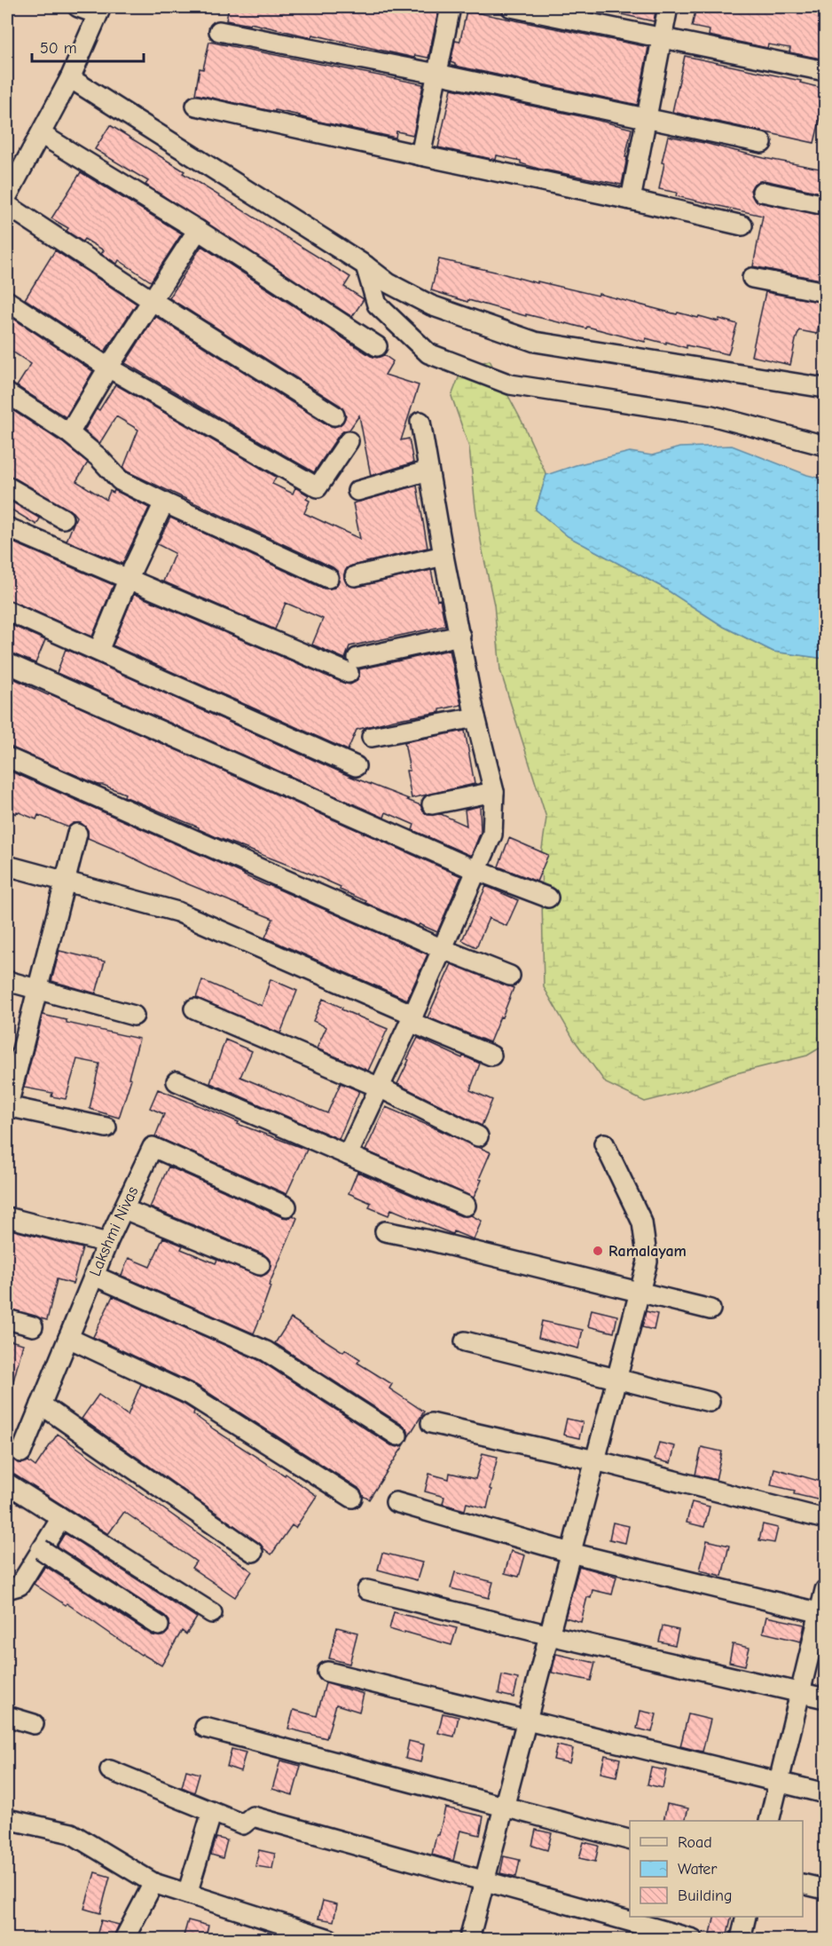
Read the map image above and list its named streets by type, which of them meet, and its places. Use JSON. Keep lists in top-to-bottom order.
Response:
{
  "streets": {
    "street": ["Lakshmi Nivas"]
  },
  "places": ["Ramalayam"],
  "legend": ["Road", "Water", "Building"],
  "scale_bar": "50 m"
}
